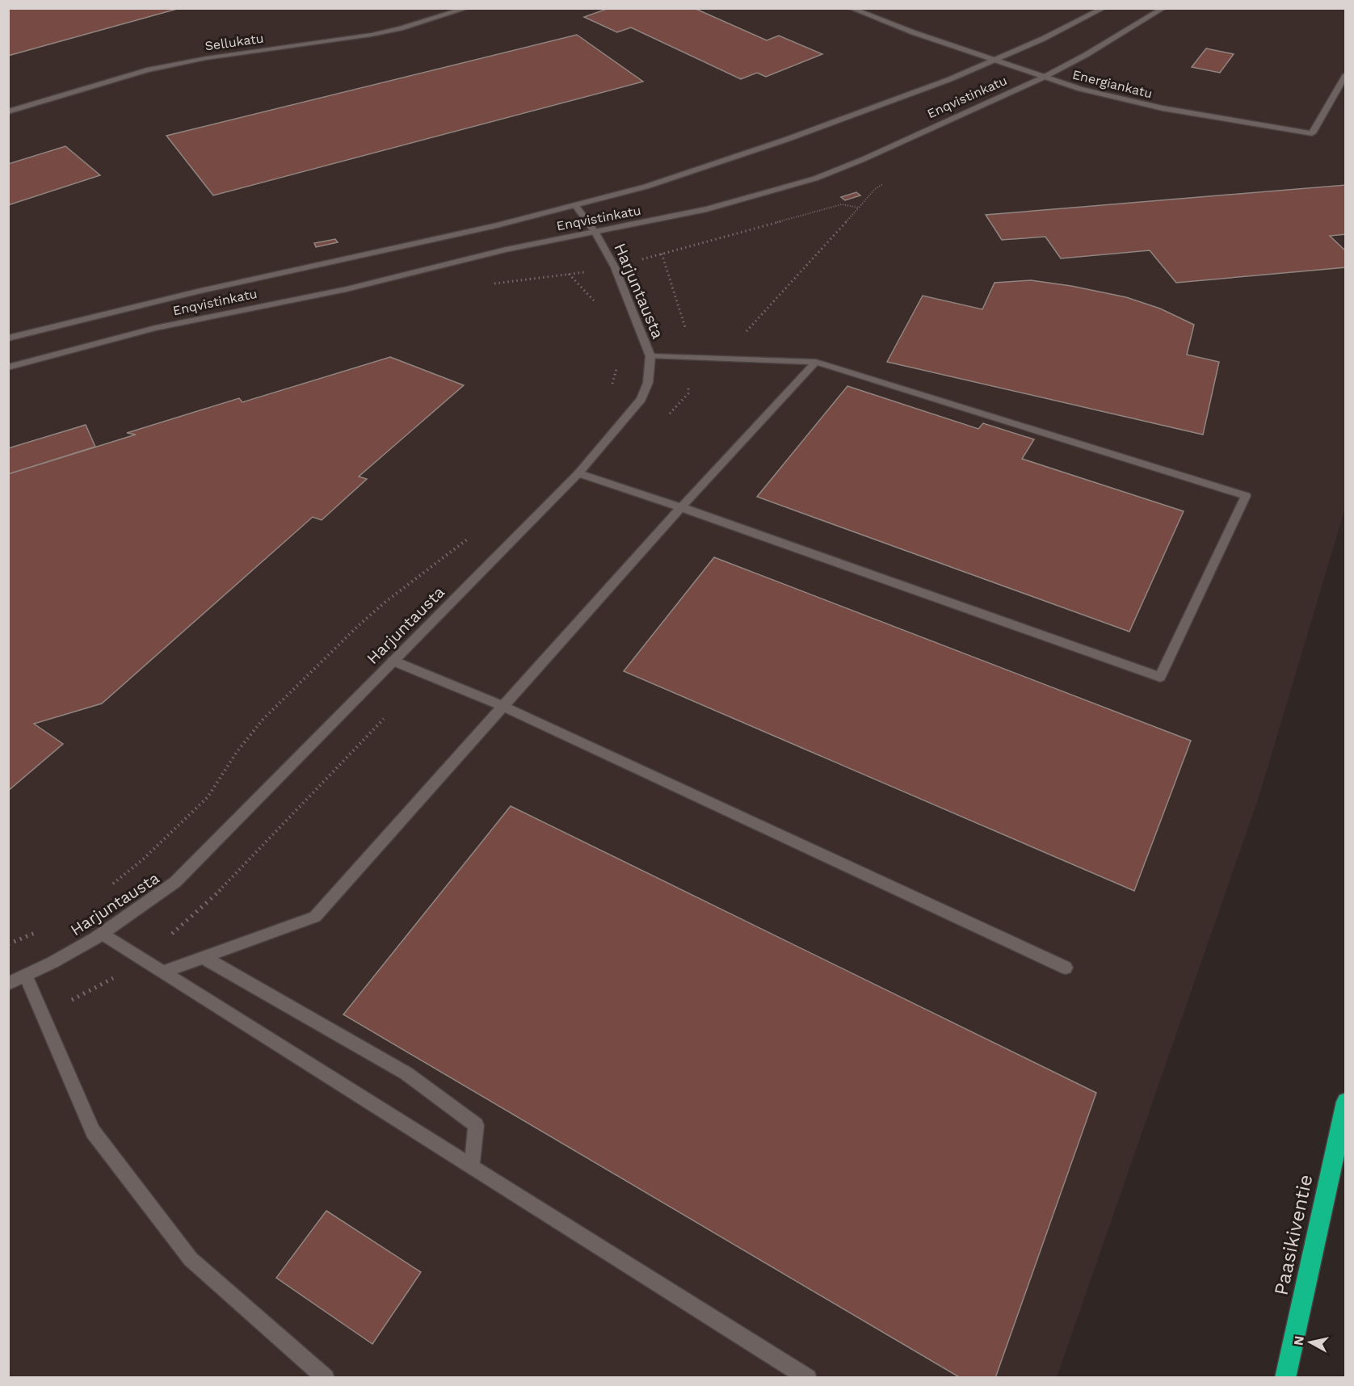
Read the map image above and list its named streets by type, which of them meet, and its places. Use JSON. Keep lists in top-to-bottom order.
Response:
{
  "streets": {
    "highway": ["Paasikiventie"],
    "main road": [
      "Sellukatu",
      "Energiankatu",
      "Enqvistinkatu",
      "Harjuntausta"
    ]
  },
  "crossings": [
    ["Energiankatu", "Enqvistinkatu"],
    ["Enqvistinkatu", "Harjuntausta"]
  ],
  "north": "left"
}
